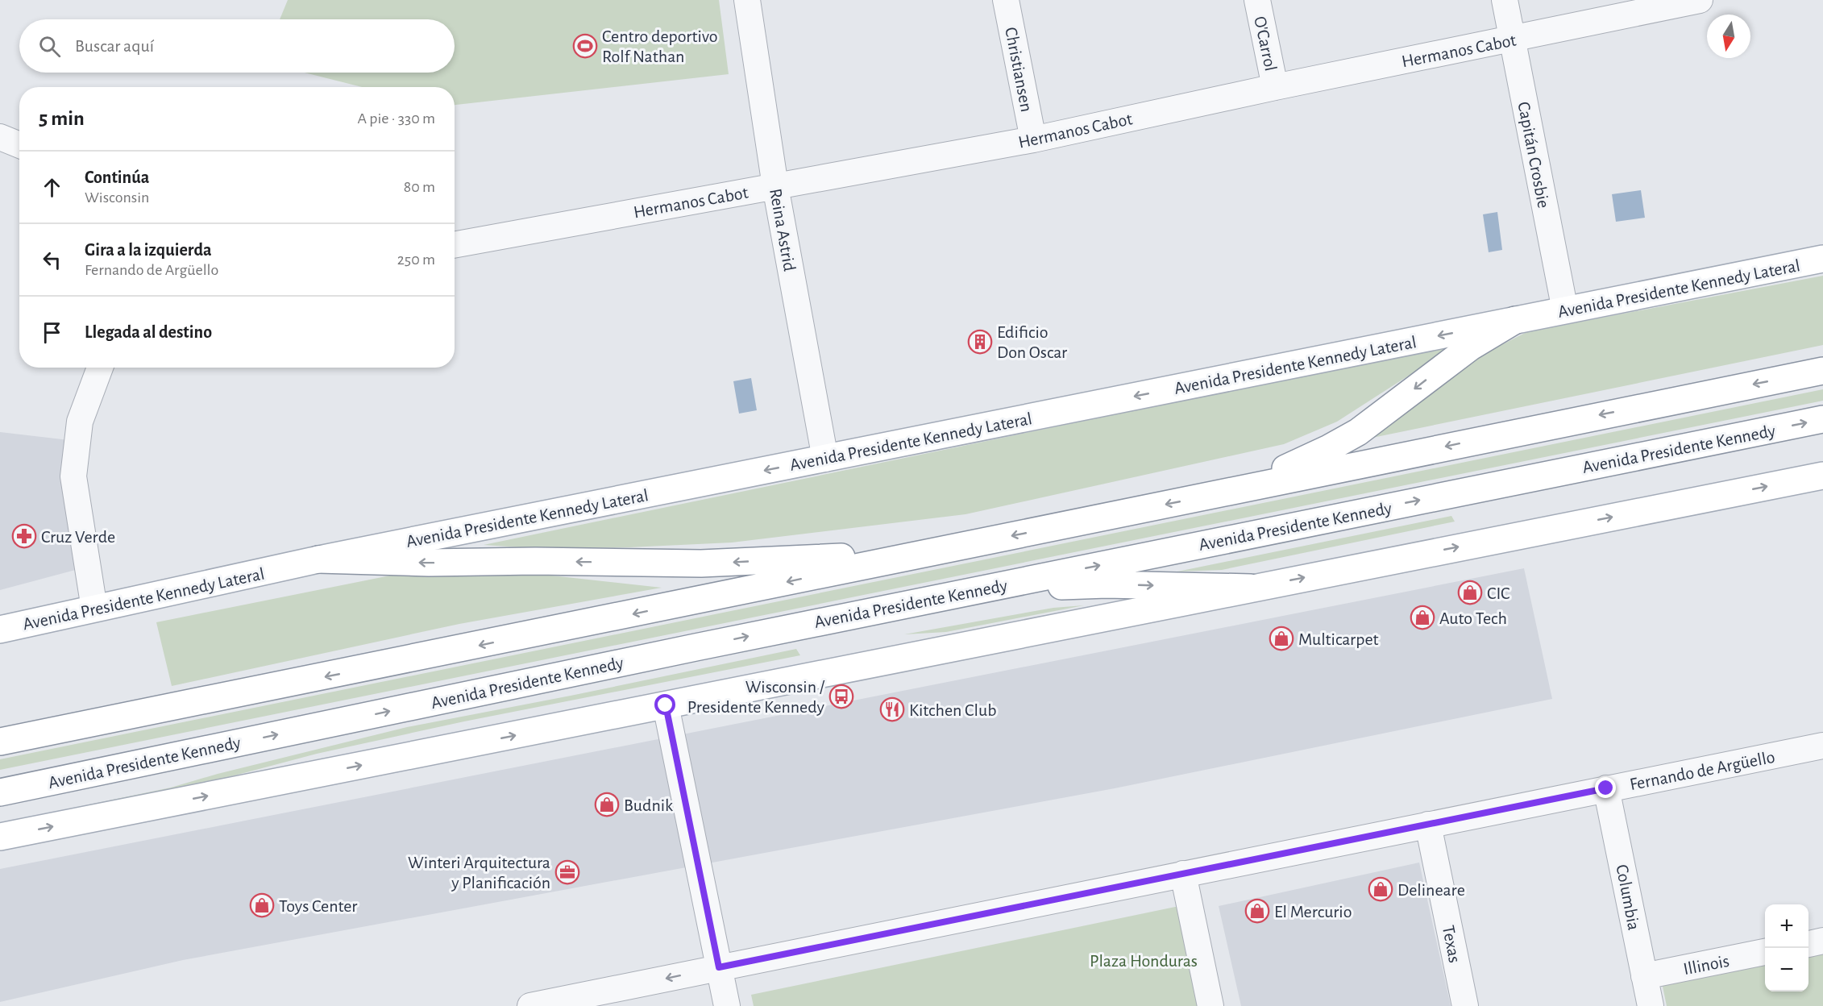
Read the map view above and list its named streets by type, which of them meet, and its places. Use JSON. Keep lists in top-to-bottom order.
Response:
{
  "streets": {
    "main road": ["Avenida Presidente Kennedy Lateral", "Avenida Presidente Kennedy"],
    "street": [
      "O'Carrol",
      "Hermanos Cabot",
      "Christiansen",
      "Capitán Crosbie",
      "Reina Astrid",
      "Fernando de Argüello",
      "Columbia",
      "Texas",
      "Illinois"
    ]
  },
  "crossings": [
    ["O'Carrol", "Hermanos Cabot"],
    ["Hermanos Cabot", "Christiansen"],
    ["Hermanos Cabot", "Capitán Crosbie"],
    ["Hermanos Cabot", "Reina Astrid"],
    ["Capitán Crosbie", "Avenida Presidente Kennedy Lateral"],
    ["Reina Astrid", "Avenida Presidente Kennedy Lateral"],
    ["Fernando de Argüello", "Columbia"],
    ["Fernando de Argüello", "Texas"],
    ["Columbia", "Illinois"]
  ],
  "parks": ["Plaza Honduras"],
  "places": {
    "sports": ["Centro deportivo Rolf Nathan"],
    "building": ["Edificio Don Oscar"],
    "pharmacy": ["Cruz Verde"],
    "shop": [
      "CIC",
      "Auto Tech",
      "Multicarpet",
      "Budnik",
      "Delineare",
      "Toys Center",
      "El Mercurio"
    ],
    "bus stop": ["Wisconsin / Presidente Kennedy"],
    "restaurant": ["Kitchen Club"],
    "office": ["Winteri Arquitectura y Planificación"]
  },
  "north": "bottom",
  "page": {
    "search": "Buscar aquí",
    "heading": ["5 min", "A pie · 330 m"],
    "list": [
      ["Continúa", "Wisconsin", "80 m"],
      ["Gira a la izquierda", "Fernando de Argüello", "250 m"],
      "Llegada al destino"
    ],
    "map_buttons": ["+", "−"]
  }
}
